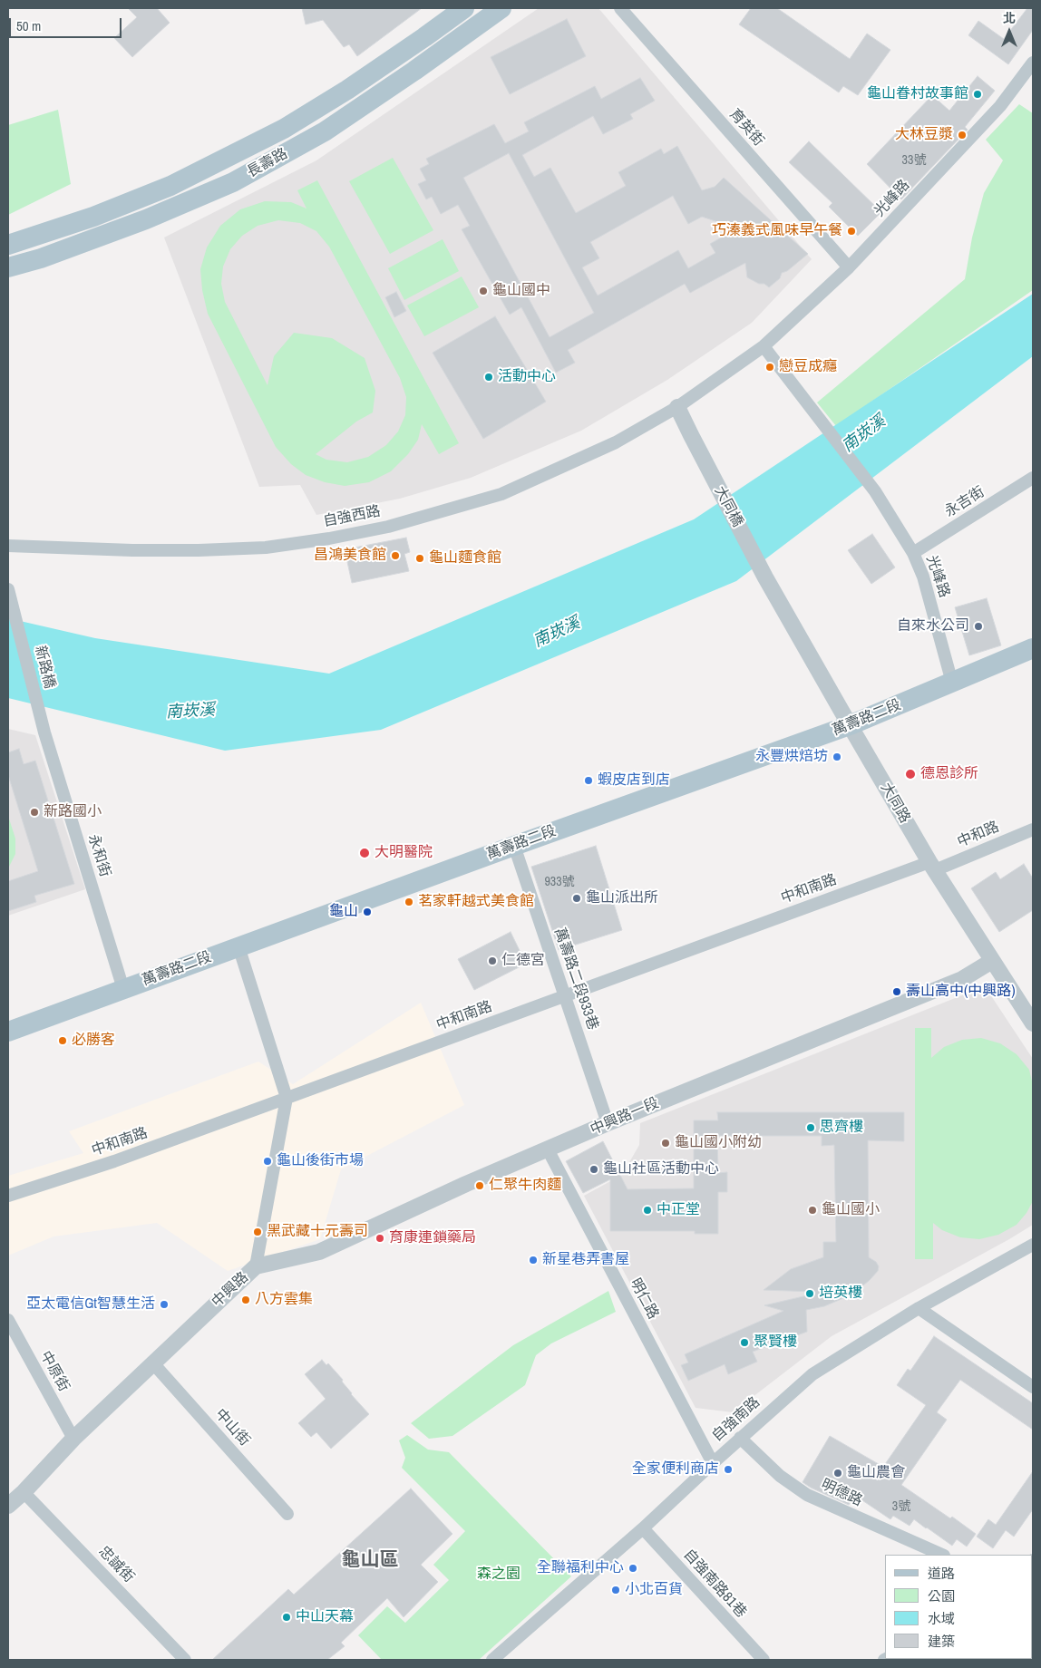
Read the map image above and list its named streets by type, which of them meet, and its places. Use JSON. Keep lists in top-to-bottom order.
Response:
{
  "streets": {
    "main road": ["長壽路", "萬壽路二段"],
    "street": [
      "育英街",
      "光峰路",
      "永吉街",
      "大同橋",
      "自強西路",
      "新路橋",
      "大同路",
      "中和路",
      "永和街",
      "中和南路",
      "萬壽路二段933巷",
      "中興路一段",
      "中興路",
      "明仁路",
      "中原街",
      "自強南路",
      "中山街",
      "明德路",
      "忠誠街",
      "自強南路81巷"
    ]
  },
  "crossings": [
    ["育英街", "光峰路"],
    ["光峰路", "永吉街"],
    ["光峰路", "大同橋"],
    ["光峰路", "自強西路"],
    ["光峰路", "萬壽路二段"],
    ["大同橋", "自強西路"],
    ["大同橋", "大同路"],
    ["新路橋", "永和街"],
    ["萬壽路二段", "大同路"],
    ["萬壽路二段", "永和街"],
    ["萬壽路二段", "萬壽路二段933巷"],
    ["萬壽路二段", "中興路"],
    ["大同路", "中和路"],
    ["大同路", "中和南路"],
    ["大同路", "中興路一段"],
    ["中和路", "中和南路"],
    ["中和南路", "萬壽路二段933巷"],
    ["中和南路", "中興路"],
    ["萬壽路二段933巷", "中興路一段"],
    ["中興路一段", "中興路"],
    ["中興路一段", "明仁路"],
    ["中興路", "中原街"],
    ["中興路", "中山街"],
    ["中興路", "忠誠街"],
    ["明仁路", "自強南路"],
    ["自強南路", "明德路"],
    ["自強南路", "自強南路81巷"]
  ],
  "districts": ["龜山區"],
  "water": ["南崁溪"],
  "parks": ["森之園"],
  "places": [
    "龜山眷村故事館",
    "大林豆漿",
    "巧溱義式風味早午餐",
    "龜山國中",
    "戀豆成癮",
    "活動中心",
    "昌鴻美食館",
    "龜山麵食館",
    "自來水公司",
    "永豐烘焙坊",
    "德恩診所",
    "蝦皮店到店",
    "新路國小",
    "大明醫院",
    "龜山派出所",
    "茗家軒越式美食館",
    "龜山",
    "仁德宮",
    "壽山高中(中興路)",
    "必勝客",
    "思齊樓",
    "龜山國小附幼",
    "龜山後街市場",
    "龜山社區活動中心",
    "仁聚牛肉麵",
    "中正堂",
    "龜山國小",
    "黑武藏十元壽司",
    "育康連鎖藥局",
    "新星巷弄書屋",
    "培英樓",
    "八方雲集",
    "亞太電信Gt智慧生活",
    "聚賢樓",
    "全家便利商店",
    "龜山農會",
    "全聯福利中心",
    "小北百貨",
    "中山天幕"
  ],
  "house_numbers": ["33號", "933號", "3號"],
  "legend": [
    "道路",
    "公園",
    "水域",
    "建築"
  ],
  "scale_bar": "50 m",
  "north": "top"
}
